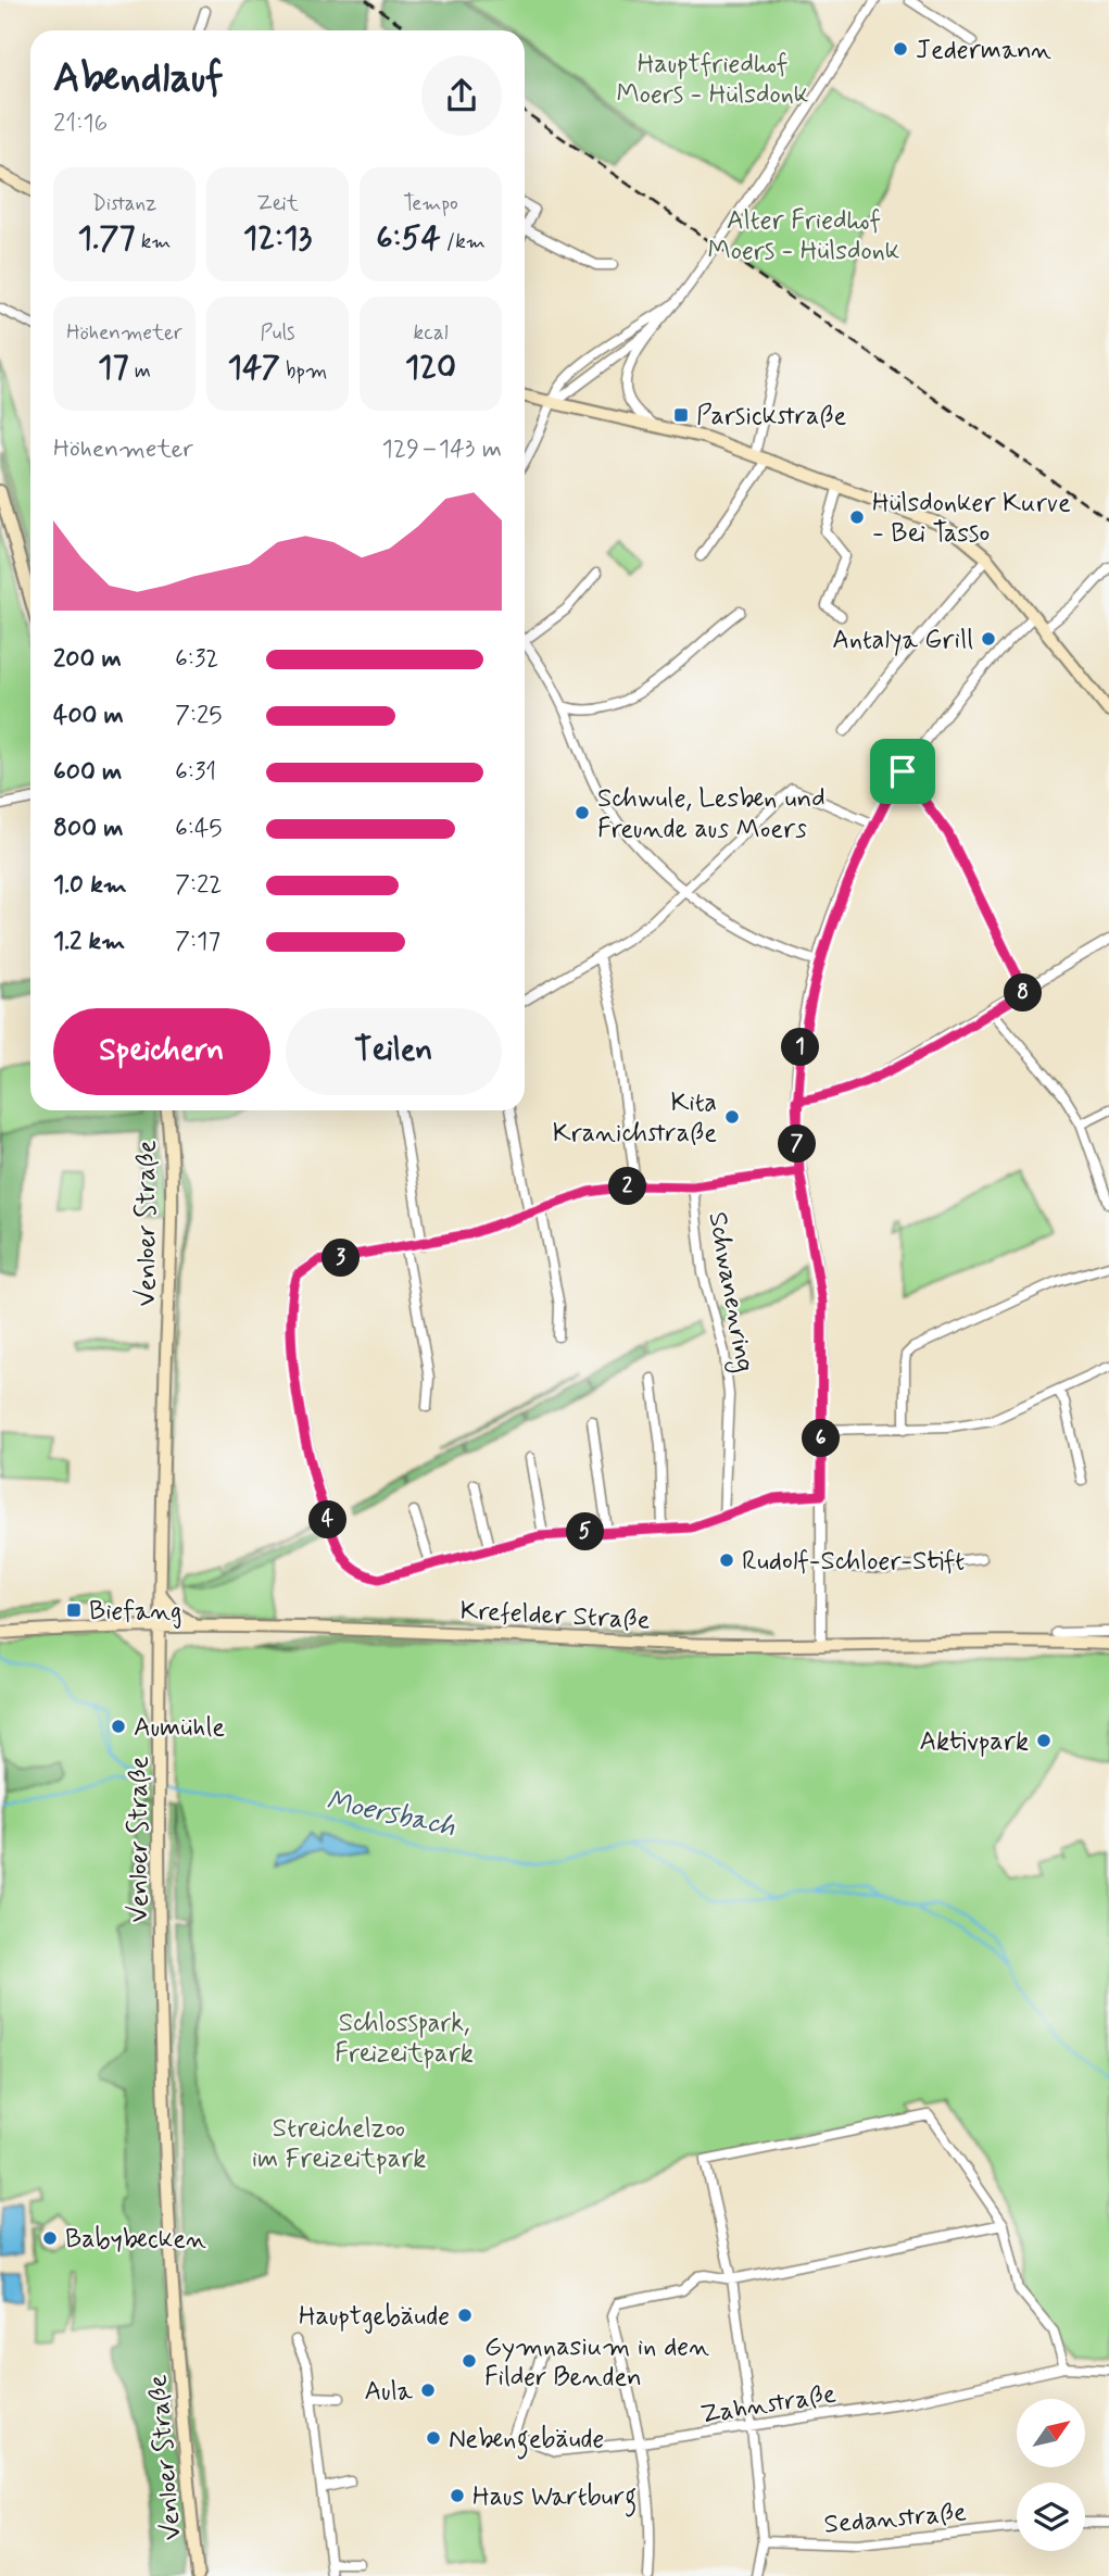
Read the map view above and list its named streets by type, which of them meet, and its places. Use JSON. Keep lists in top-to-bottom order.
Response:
{
  "streets": {
    "main road": ["Venloer Straße", "Krefelder Straße"],
    "street": ["Schwanenring", "Zahnstraße", "Sedanstraße"]
  },
  "crossings": [
    ["Venloer Straße", "Krefelder Straße"]
  ],
  "water": ["Moersbach"],
  "parks": [
    "Hauptfriedhof Moers - Hülsdonk",
    "Alter Friedhof Moers - Hülsdonk",
    "Schlosspark, Freizeitpark",
    "Streichelzoo im Freizeitpark"
  ],
  "places": {
    "other": [
      "Jedermann",
      "Hülsdonker Kurve - Bei Tasso",
      "Antalya Grill",
      "Schwule, Lesben und Freunde aus Moers",
      "Kita Kranichstraße",
      "Rudolf-Schloer-Stift",
      "Aumühle",
      "Aktivpark",
      "Babybecken",
      "Hauptgebäude",
      "Gymnasium in den Filder Benden",
      "Aula",
      "Nebengebäude",
      "Haus Wartburg"
    ],
    "transit": ["Parsickstraße", "Biefang"]
  },
  "north": "top right",
  "page": {
    "heading": ["Abendlauf", "21:16"],
    "stats": [
      ["Distanz", "1.77 km"],
      ["Zeit", "12:13"],
      ["Tempo", "6:54 /km"],
      ["Höhenmeter", "17 m"],
      ["Puls", "147 bpm"],
      ["kcal", "120"]
    ],
    "chart": ["Höhenmeter", "129–143 m"],
    "list": [
      {
        "name": "200 m",
        "note": "6:32"
      },
      {
        "name": "400 m",
        "note": "7:25"
      },
      {
        "name": "600 m",
        "note": "6:31"
      },
      {
        "name": "800 m",
        "note": "6:45"
      },
      {
        "name": "1.0 km",
        "note": "7:22"
      },
      {
        "name": "1.2 km",
        "note": "7:17"
      }
    ],
    "pins": [
      "8",
      "1",
      "7",
      "2",
      "3",
      "6",
      "4",
      "5"
    ],
    "buttons": ["Speichern", "Teilen"]
  }
}
